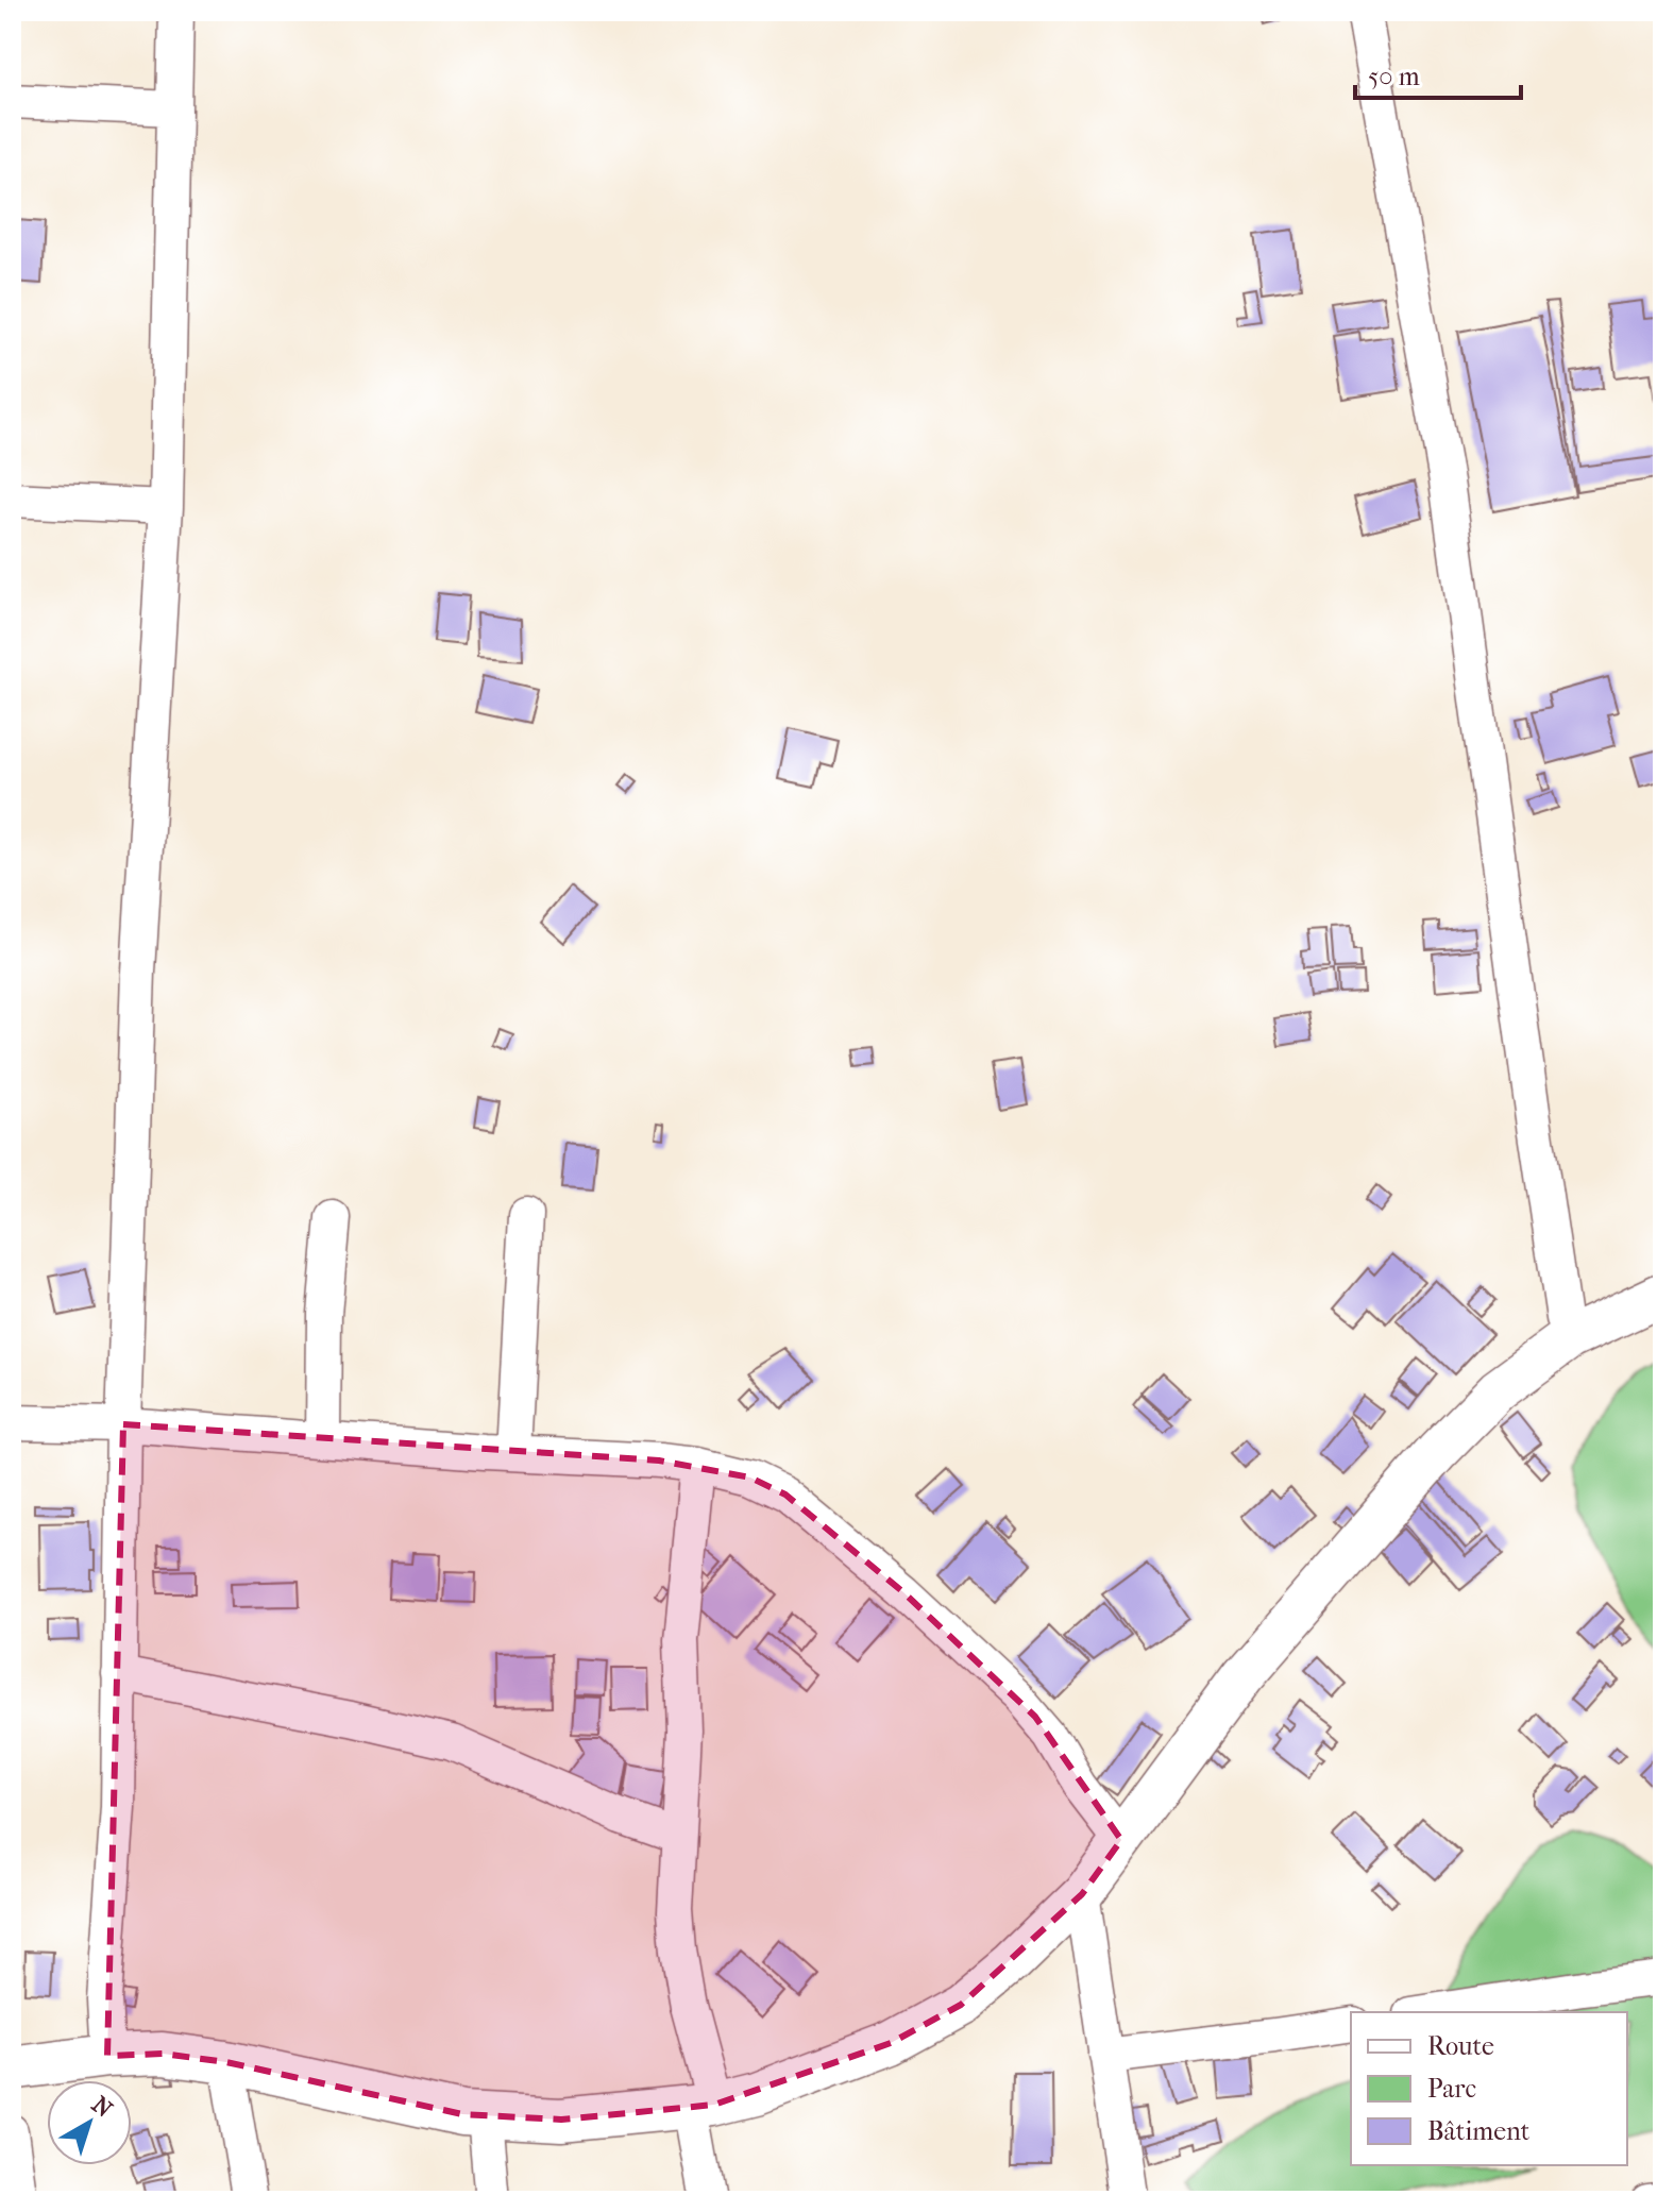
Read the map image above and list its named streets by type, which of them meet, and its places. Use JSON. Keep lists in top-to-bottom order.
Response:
{
  "legend": ["Route", "Parc", "Bâtiment"],
  "scale_bar": "50 m",
  "north": "top right"
}
